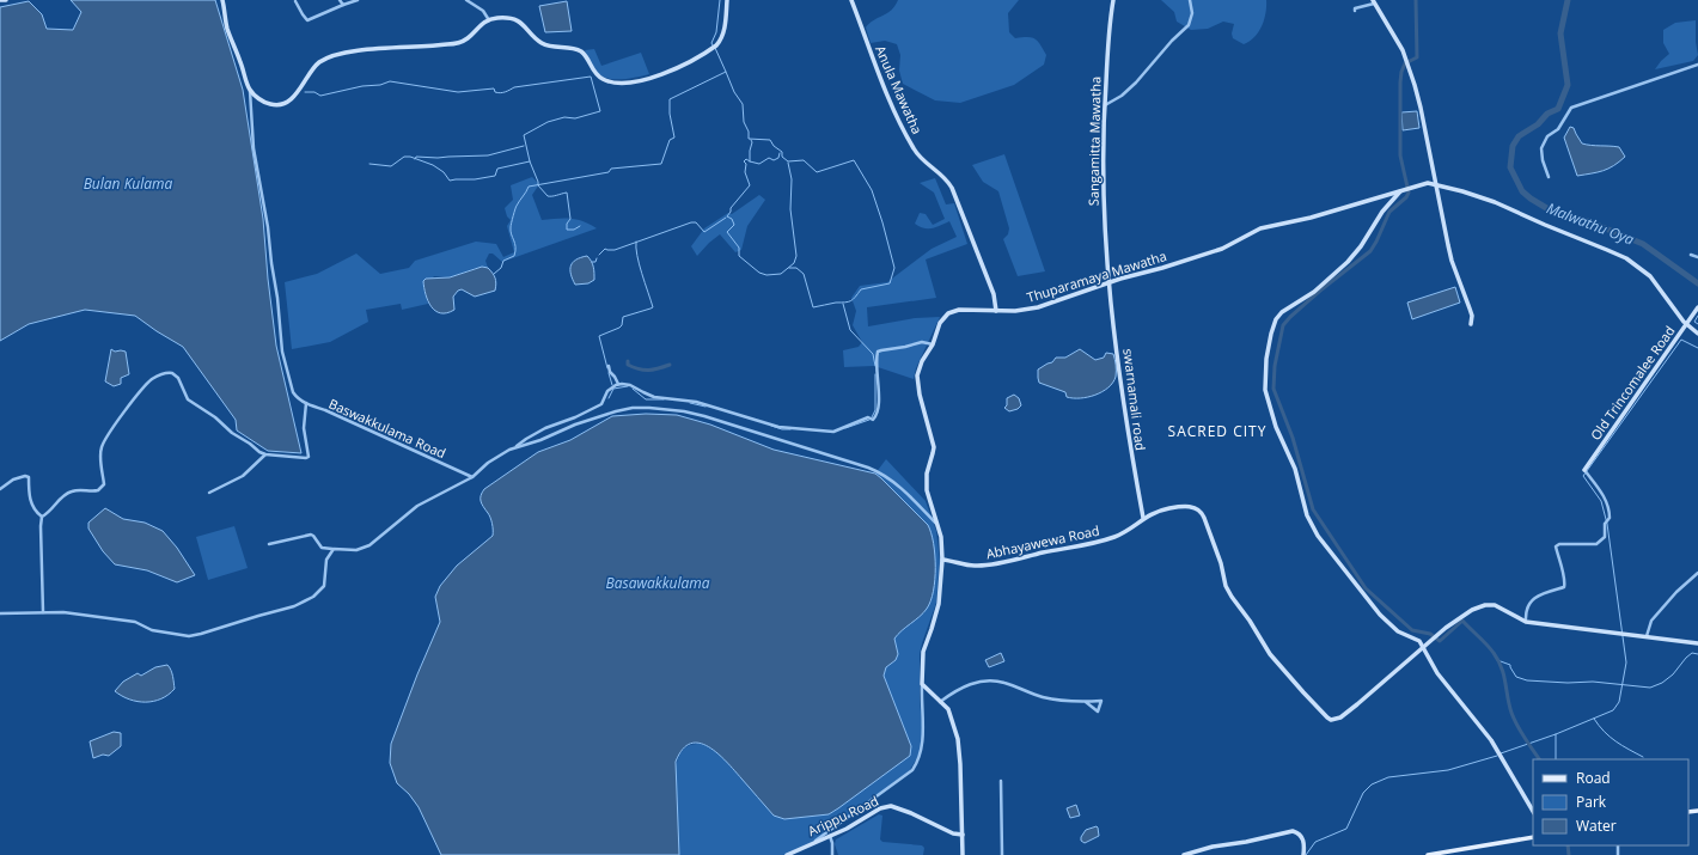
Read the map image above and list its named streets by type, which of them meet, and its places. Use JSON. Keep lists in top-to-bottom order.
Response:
{
  "streets": {
    "main road": [
      "Anula Mawatha",
      "Sangamitta Mawatha",
      "Thuparamaya Mawatha",
      "Old Trincomalee Road",
      "swarnamali road",
      "Abhayawewa Road",
      "Arippu Road"
    ],
    "street": ["Baswakkulama Road"]
  },
  "crossings": [
    ["Anula Mawatha", "Thuparamaya Mawatha"],
    ["Sangamitta Mawatha", "Thuparamaya Mawatha"],
    ["Sangamitta Mawatha", "swarnamali road"],
    ["Thuparamaya Mawatha", "swarnamali road"],
    ["Thuparamaya Mawatha", "Abhayawewa Road"],
    ["swarnamali road", "Abhayawewa Road"]
  ],
  "districts": ["SACRED CITY"],
  "water": ["Bulan Kulama", "Malwathu Oya", "Basawakkulama"],
  "legend": ["Road", "Park", "Water"]
}
